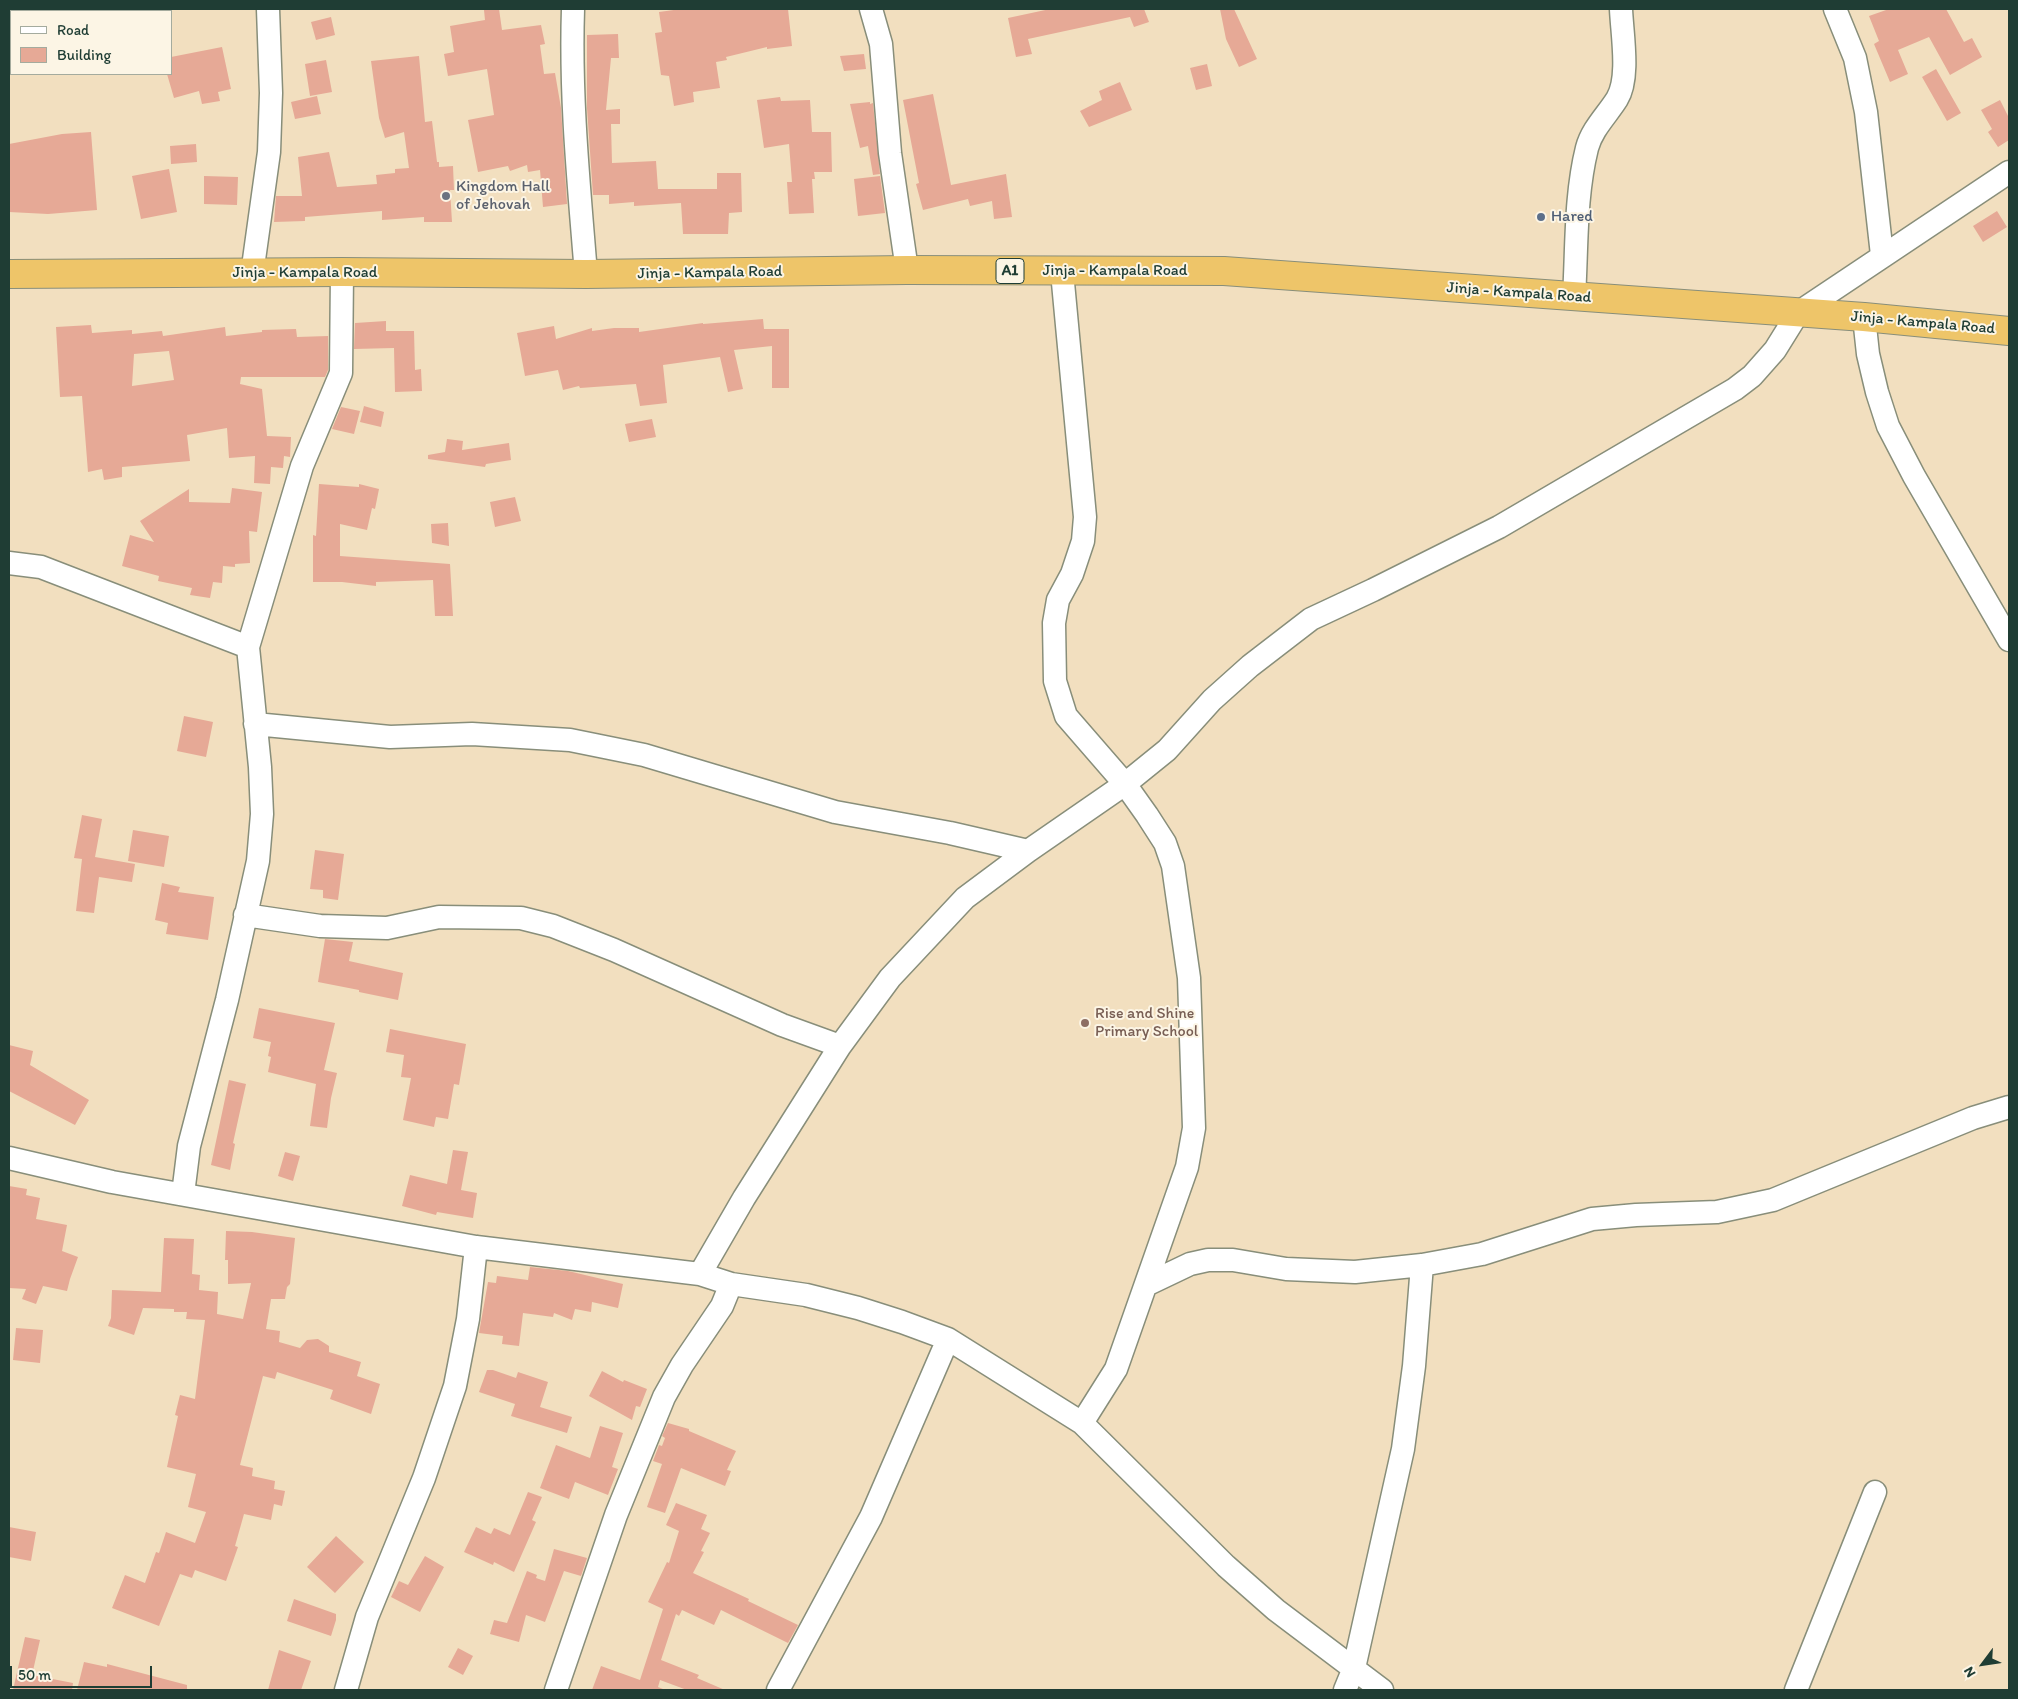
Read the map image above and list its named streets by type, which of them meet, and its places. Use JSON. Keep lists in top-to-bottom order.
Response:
{
  "streets": {
    "highway": ["A1", "Jinja - Kampala Road"]
  },
  "places": ["Kingdom Hall of Jehovah", "Hared", "Rise and Shine Primary School"],
  "legend": ["Road", "Building"],
  "scale_bar": "50 m",
  "north": "bottom left"
}
